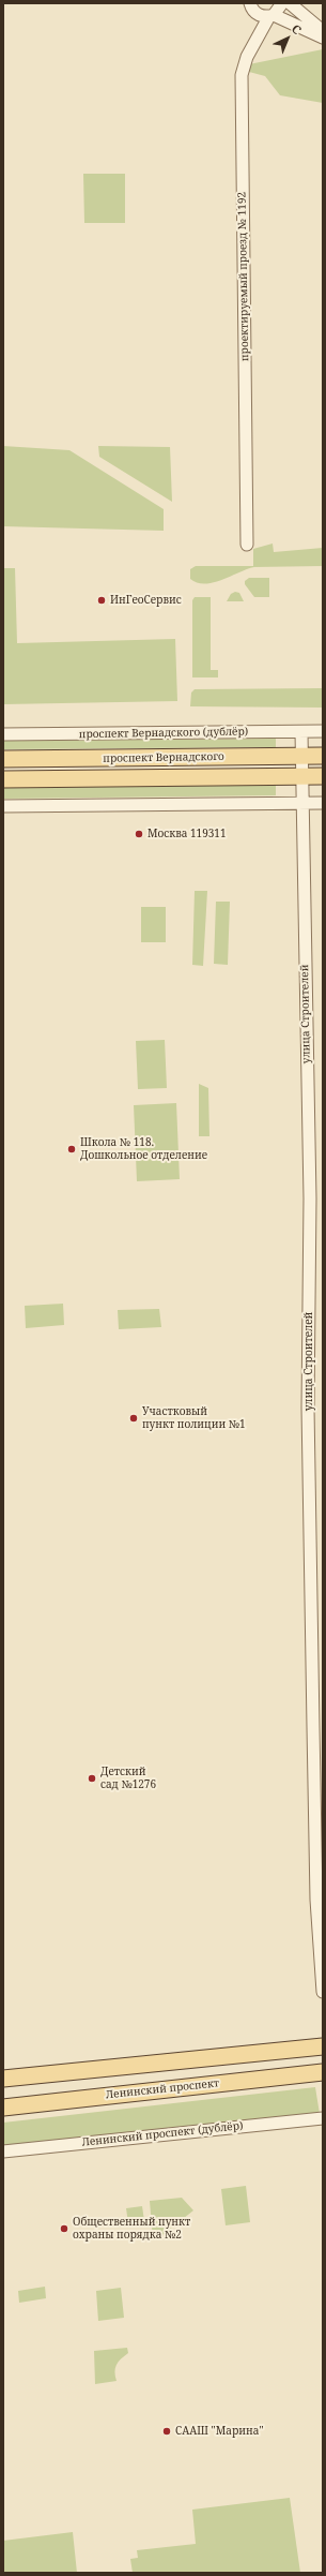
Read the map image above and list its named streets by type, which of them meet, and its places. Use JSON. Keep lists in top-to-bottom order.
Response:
{
  "streets": {
    "main road": ["проспект Вернадского", "Ленинский проспект"],
    "street": [
      "проектируемый проезд № 1192",
      "проспект Вернадского (дублёр)",
      "улица Строителей",
      "Ленинский проспект (дублёр)"
    ]
  },
  "crossings": [
    ["проспект Вернадского (дублёр)", "улица Строителей"],
    ["проспект Вернадского", "улица Строителей"]
  ],
  "places": [
    "ИнГеоСервис",
    "Москва 119311",
    "Школа № 118. Дошкольное отделение",
    "Участковый пункт полиции №1",
    "Детский сад №1276",
    "Общественный пункт охраны порядка №2",
    "СААШ \"Марина\""
  ],
  "north": "top right"
}
